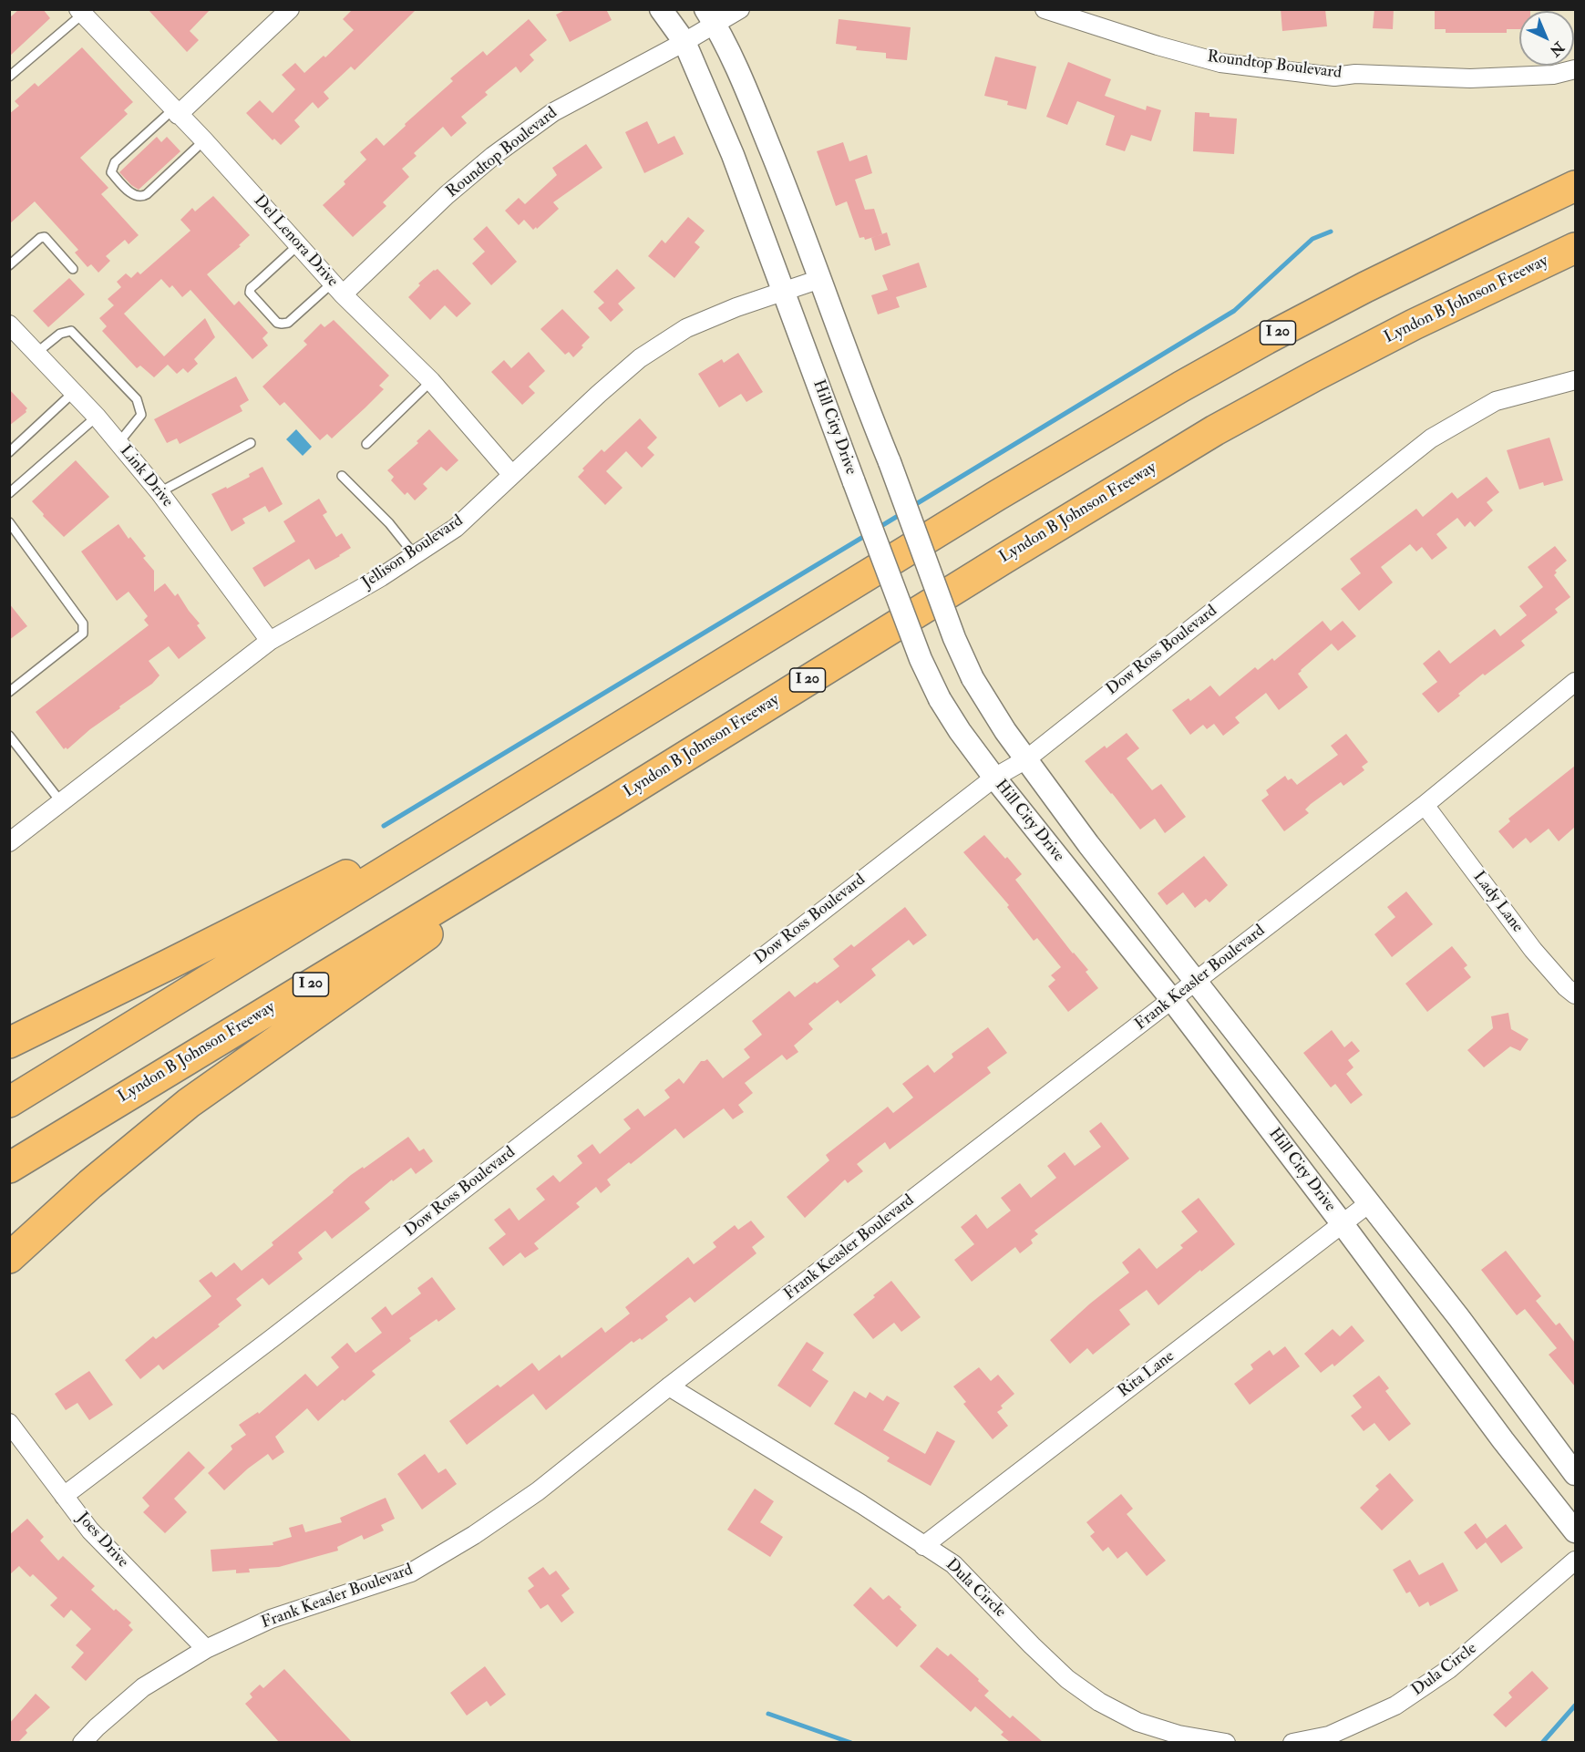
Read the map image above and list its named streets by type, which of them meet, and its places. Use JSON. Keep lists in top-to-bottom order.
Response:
{
  "streets": {
    "highway": ["Lyndon B Johnson Freeway", "I 20"],
    "street": [
      "Roundtop Boulevard",
      "Del Lenora Drive",
      "Hill City Drive",
      "Link Drive",
      "Jellison Boulevard",
      "Dow Ross Boulevard",
      "Lady Lane",
      "Frank Keasler Boulevard",
      "Rita Lane",
      "Joes Drive",
      "Dula Circle"
    ]
  },
  "crossings": [
    ["Roundtop Boulevard", "Del Lenora Drive"],
    ["Roundtop Boulevard", "Hill City Drive"],
    ["Del Lenora Drive", "Jellison Boulevard"],
    ["Hill City Drive", "Jellison Boulevard"],
    ["Hill City Drive", "Dow Ross Boulevard"],
    ["Hill City Drive", "Frank Keasler Boulevard"],
    ["Hill City Drive", "Rita Lane"],
    ["Link Drive", "Jellison Boulevard"],
    ["Dow Ross Boulevard", "Joes Drive"],
    ["Lady Lane", "Frank Keasler Boulevard"],
    ["Frank Keasler Boulevard", "Joes Drive"],
    ["Frank Keasler Boulevard", "Dula Circle"],
    ["Rita Lane", "Dula Circle"]
  ],
  "north": "bottom right"
}
